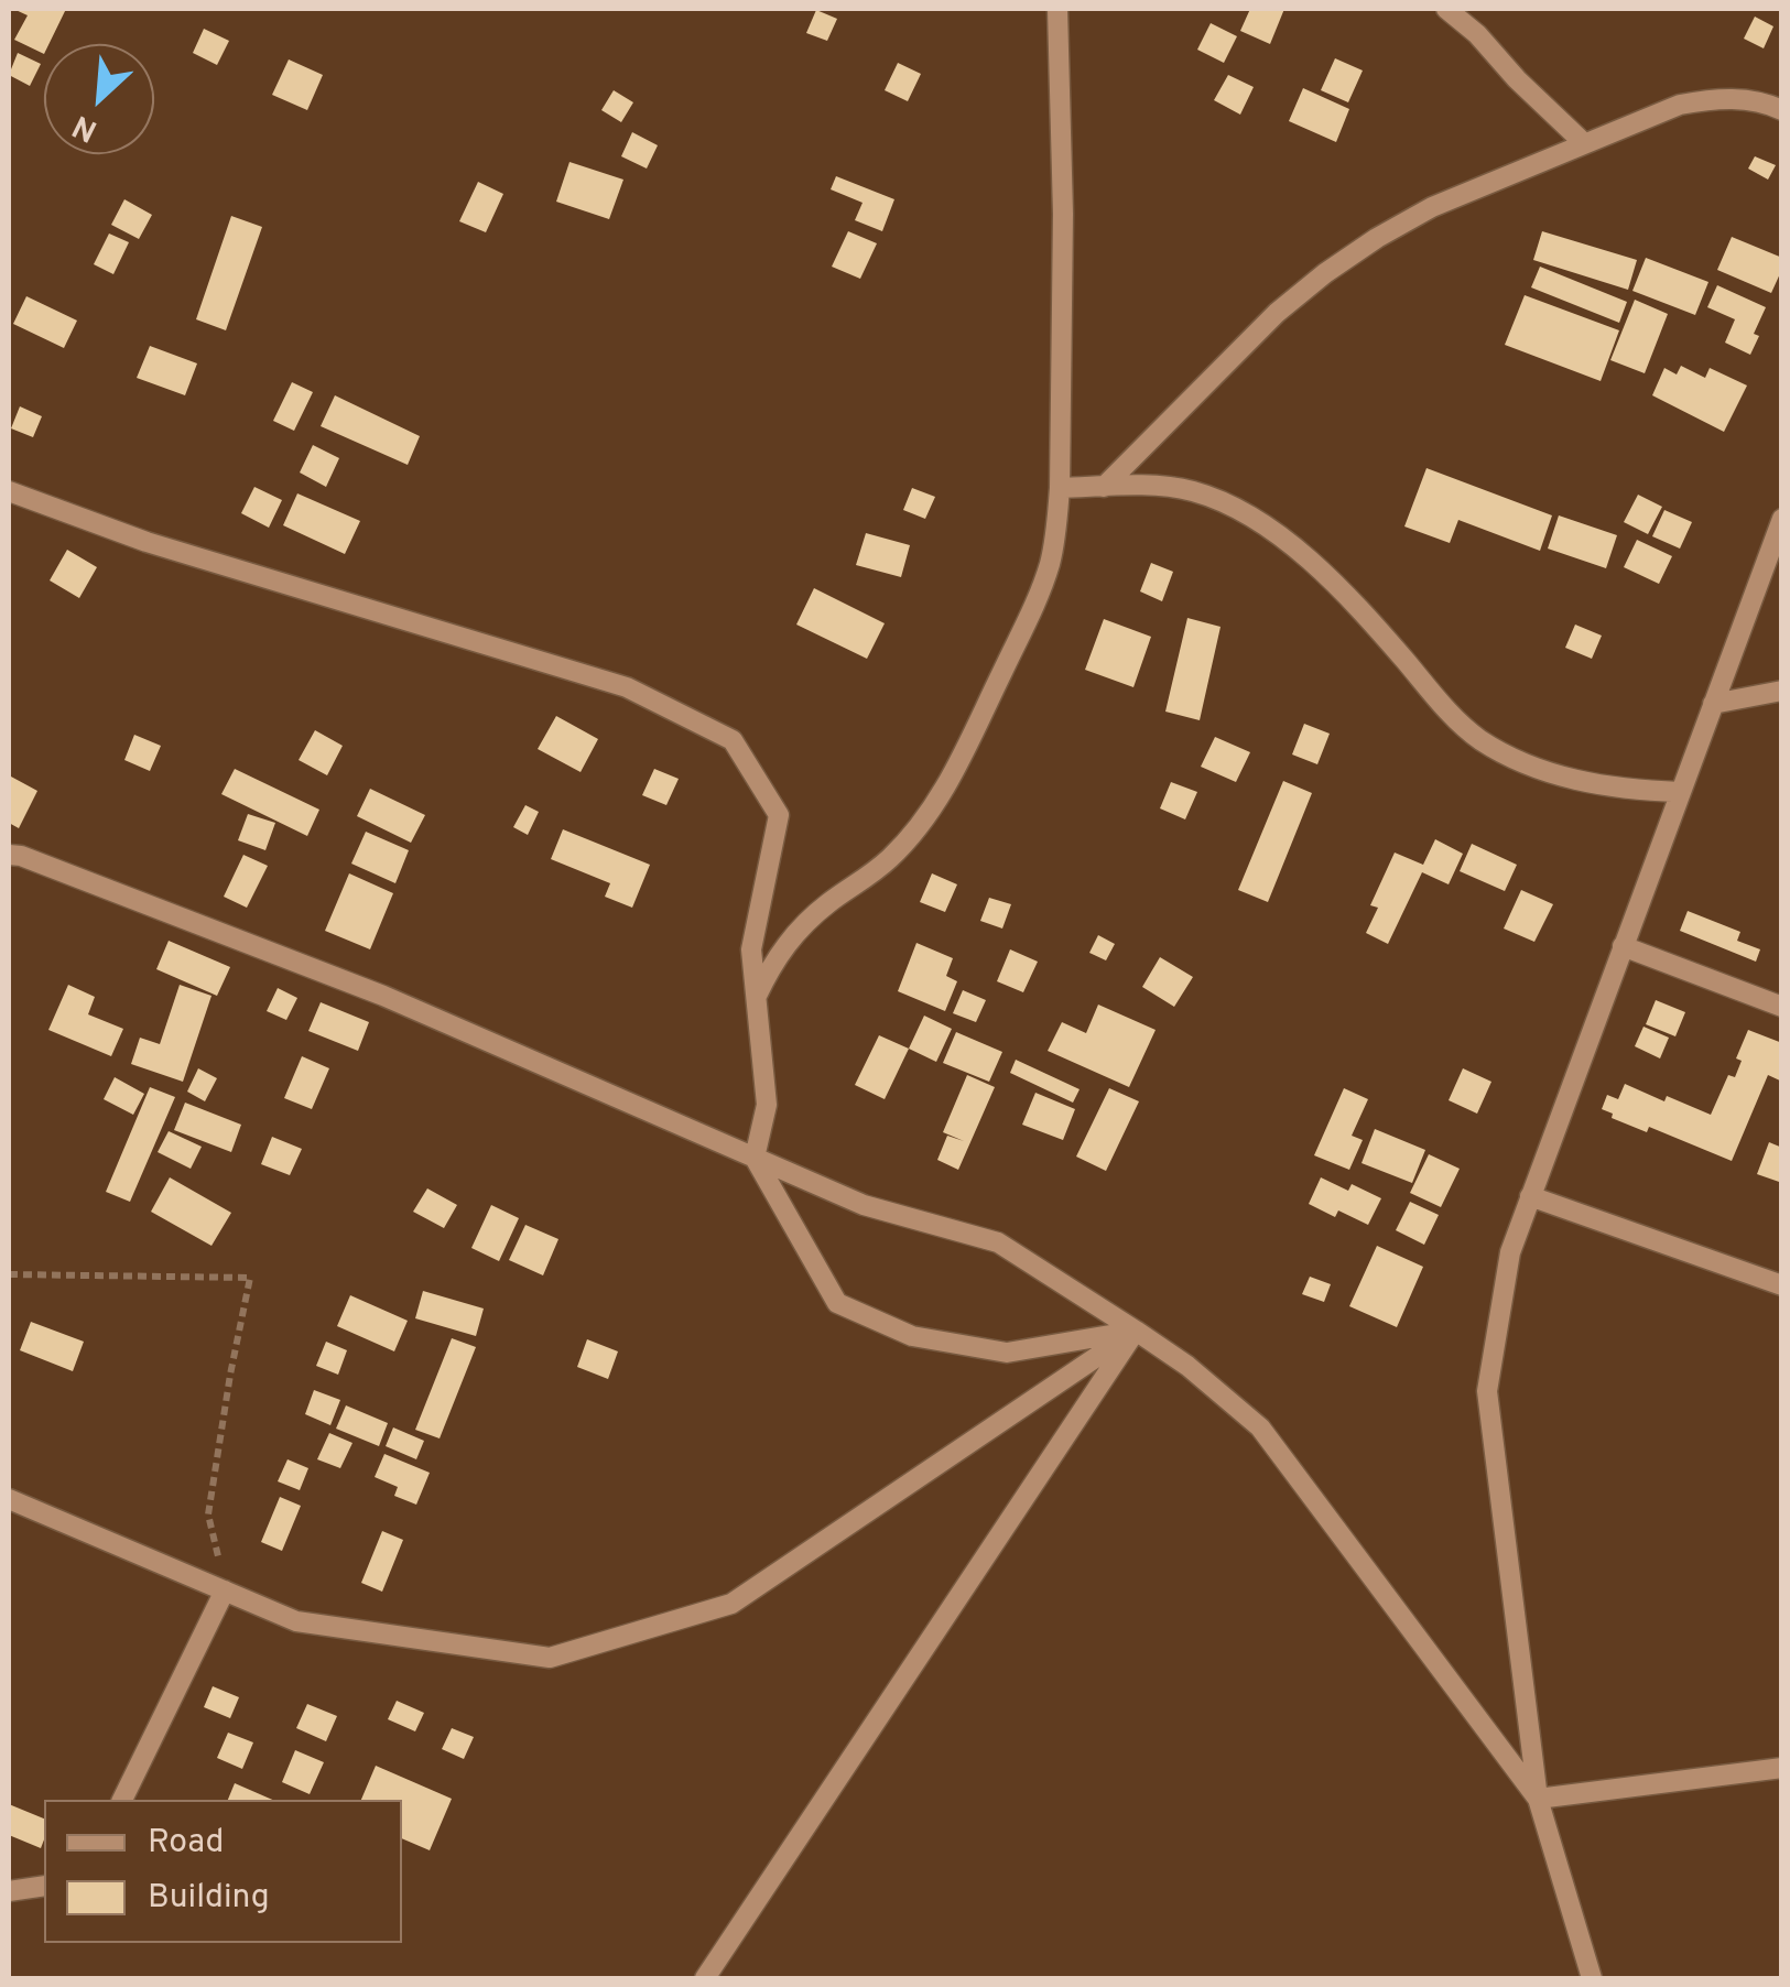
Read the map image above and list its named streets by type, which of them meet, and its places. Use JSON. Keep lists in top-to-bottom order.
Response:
{
  "legend": ["Road", "Building"],
  "north": "bottom left"
}
